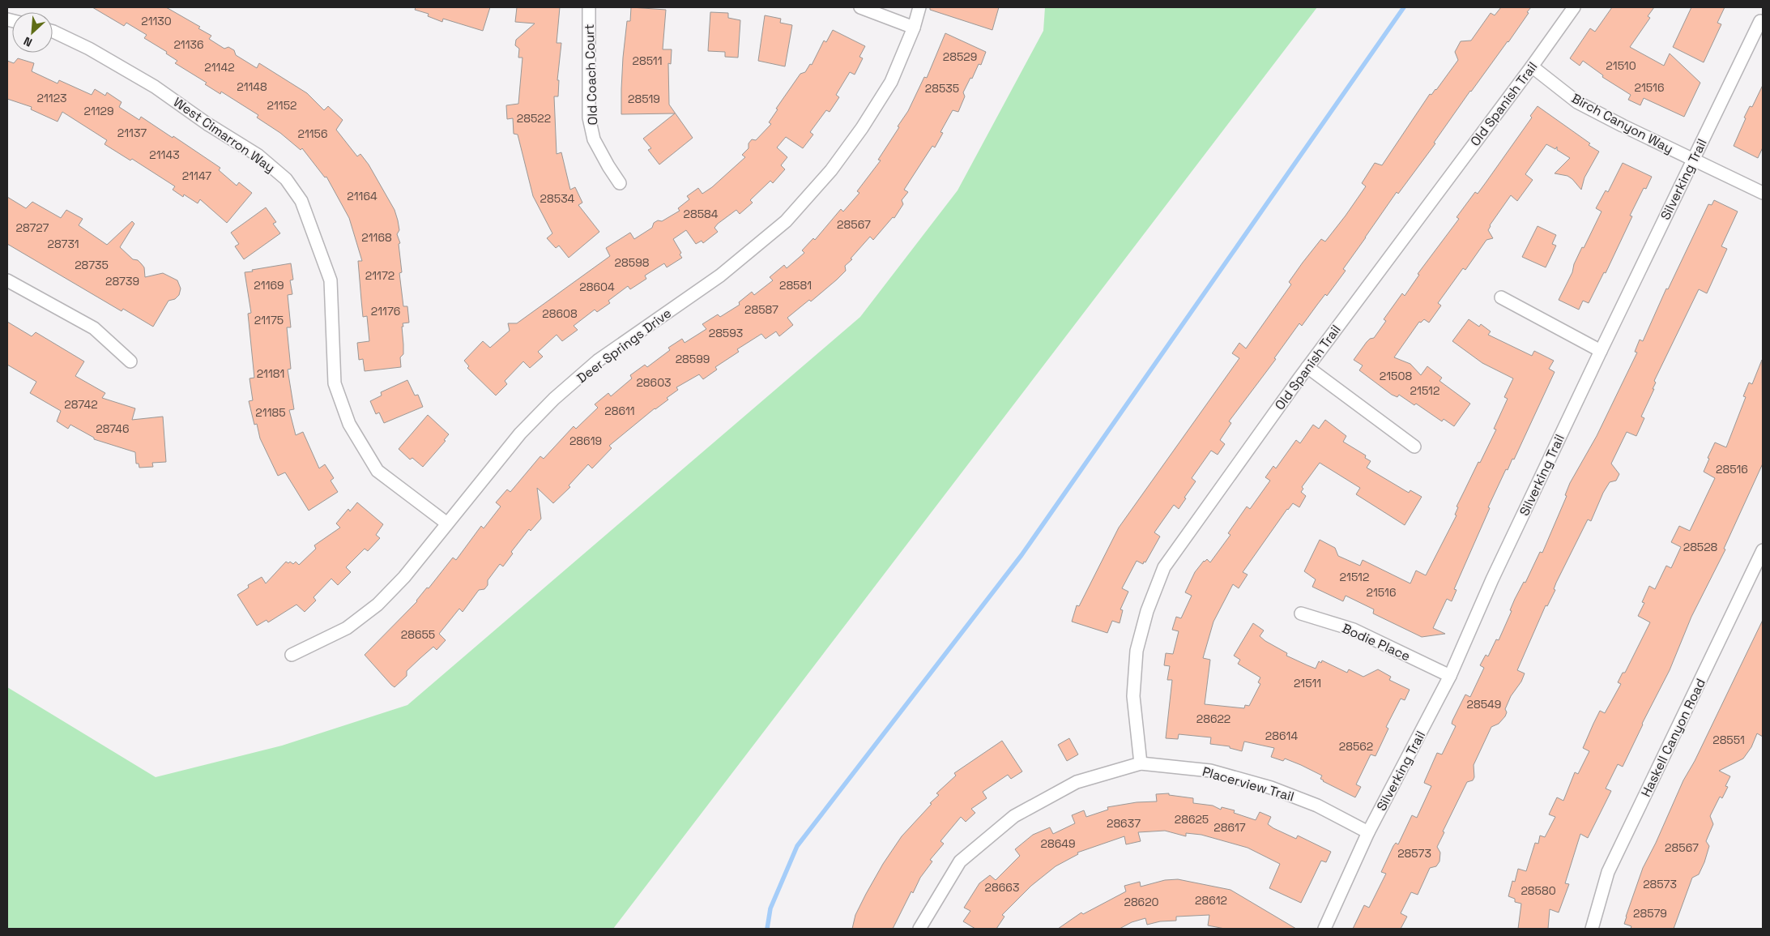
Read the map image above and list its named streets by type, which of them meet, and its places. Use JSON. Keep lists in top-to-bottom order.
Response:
{
  "streets": {
    "street": [
      "Old Coach Court",
      "Old Spanish Trail",
      "Birch Canyon Way",
      "West Cimarron Way",
      "Silverking Trail",
      "Deer Springs Drive",
      "Bodie Place",
      "Haskell Canyon Road",
      "Placerview Trail"
    ]
  },
  "crossings": [
    ["Old Spanish Trail", "Birch Canyon Way"],
    ["Old Spanish Trail", "Placerview Trail"],
    ["Birch Canyon Way", "Silverking Trail"],
    ["West Cimarron Way", "Deer Springs Drive"],
    ["Silverking Trail", "Bodie Place"],
    ["Silverking Trail", "Placerview Trail"]
  ],
  "house_numbers": [
    "21130",
    "21136",
    "28529",
    "28511",
    "21510",
    "21142",
    "21148",
    "21516",
    "28535",
    "21123",
    "28519",
    "21152",
    "21129",
    "28522",
    "21137",
    "21156",
    "21143",
    "21147",
    "21164",
    "28534",
    "28584",
    "28567",
    "28727",
    "21168",
    "28731",
    "28598",
    "28735",
    "21172",
    "28739",
    "21169",
    "28581",
    "28604",
    "28587",
    "21176",
    "28608",
    "21175",
    "28593",
    "28599",
    "21181",
    "21508",
    "28603",
    "21512",
    "28742",
    "28611",
    "21185",
    "28746",
    "28619",
    "28516",
    "28528",
    "21512",
    "21516",
    "28655",
    "21511",
    "28549",
    "28622",
    "28614",
    "28551",
    "28562",
    "28625",
    "28637",
    "28617",
    "28649",
    "28567",
    "28573",
    "28573",
    "28663",
    "28580",
    "28612",
    "28620",
    "28579"
  ],
  "north": "bottom left"
}
